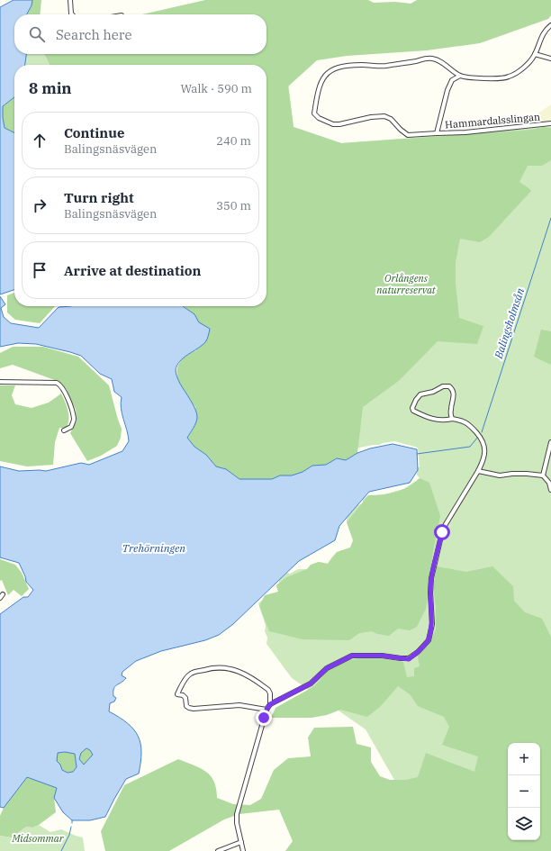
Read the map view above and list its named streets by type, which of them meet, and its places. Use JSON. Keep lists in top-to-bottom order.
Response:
{
  "streets": {
    "street": ["Hammardalsslingan"]
  },
  "water": ["Balingsholmsån", "Trehörningen"],
  "parks": ["Orlångens naturreservat", "Midsommar"],
  "page": {
    "search": "Search here",
    "heading": ["8 min", "Walk · 590 m"],
    "list": [
      ["Continue", "Balingsnäsvägen", "240 m"],
      ["Turn right", "Balingsnäsvägen", "350 m"],
      "Arrive at destination"
    ],
    "map_buttons": ["+", "−"]
  }
}
